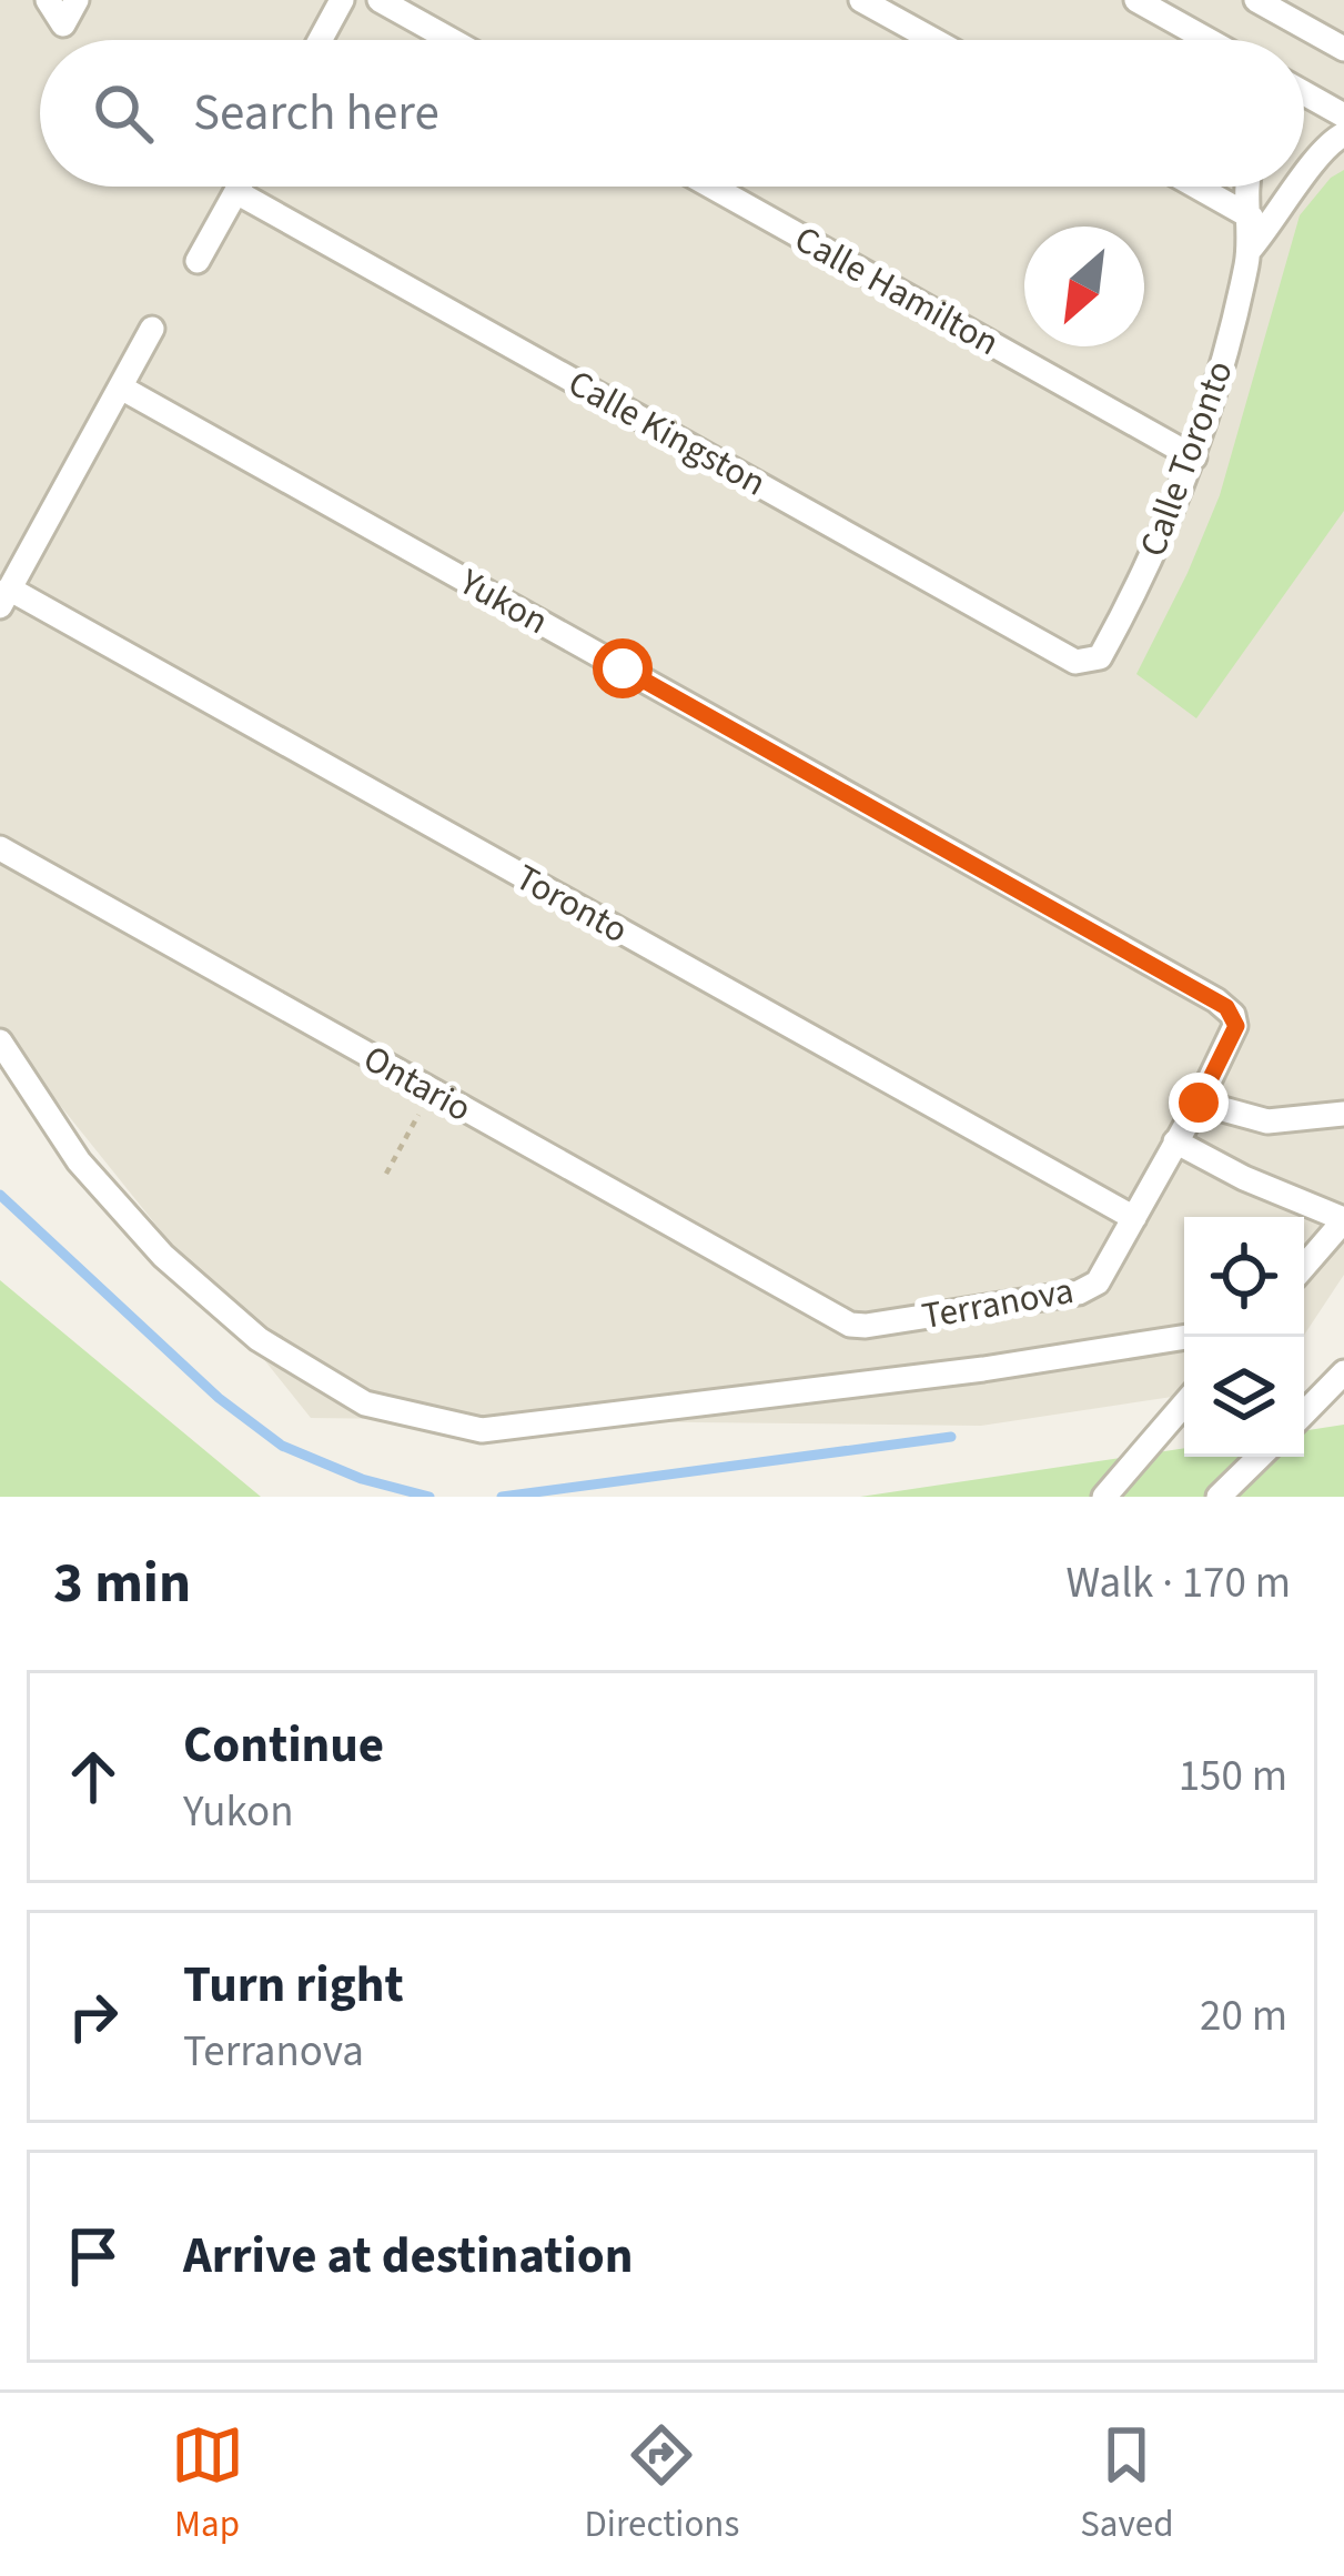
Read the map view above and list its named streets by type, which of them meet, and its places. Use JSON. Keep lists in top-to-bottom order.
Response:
{
  "streets": {
    "street": [
      "Calle Hamilton",
      "Calle Kingston",
      "Calle Toronto",
      "Yukon",
      "Toronto",
      "Ontario",
      "Terranova"
    ]
  },
  "crossings": [
    ["Calle Hamilton", "Calle Toronto"],
    ["Calle Kingston", "Calle Toronto"],
    ["Yukon", "Terranova"],
    ["Toronto", "Terranova"],
    ["Ontario", "Terranova"]
  ],
  "north": "bottom left",
  "page": {
    "search": "Search here",
    "heading": ["3 min", "Walk · 170 m"],
    "list": [
      ["Continue", "Yukon", "150 m"],
      ["Turn right", "Terranova", "20 m"],
      "Arrive at destination"
    ],
    "nav": ["Map", "Directions", "Saved"]
  }
}
